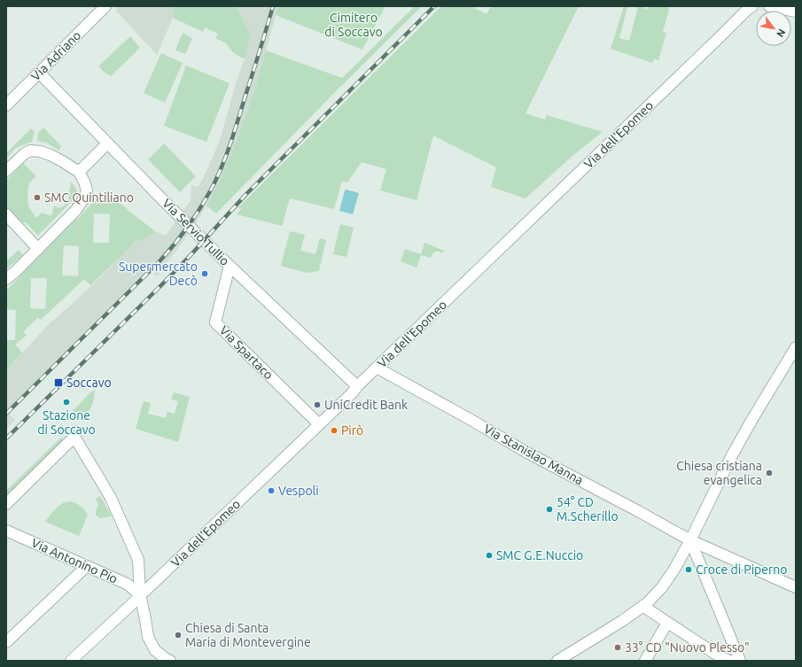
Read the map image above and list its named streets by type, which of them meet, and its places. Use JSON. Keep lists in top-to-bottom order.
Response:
{
  "streets": {
    "street": [
      "Via Adriano",
      "Via dell'Epomeo",
      "Via Servio Tullio",
      "Via Spartaco",
      "Via Stanislao Manna",
      "Via Antonino Pio"
    ]
  },
  "crossings": [
    ["Via Adriano", "Via Servio Tullio"],
    ["Via dell'Epomeo", "Via Servio Tullio"],
    ["Via dell'Epomeo", "Via Spartaco"],
    ["Via dell'Epomeo", "Via Stanislao Manna"],
    ["Via dell'Epomeo", "Via Antonino Pio"],
    ["Via Servio Tullio", "Via Spartaco"]
  ],
  "parks": ["Cimitero di Soccavo"],
  "places": {
    "other": [
      "SMC Quintiliano",
      "Supermercato Decò",
      "Stazione di Soccavo",
      "UniCredit Bank",
      "Pirò",
      "Chiesa cristiana evangelica",
      "Vespoli",
      "54° CD M.Scherillo",
      "SMC G.E.Nuccio",
      "Croce di Piperno",
      "Chiesa di Santa Maria di Montevergine",
      "33° CD \"Nuovo Plesso\""
    ],
    "transit": ["Soccavo"]
  },
  "north": "bottom right"
}
